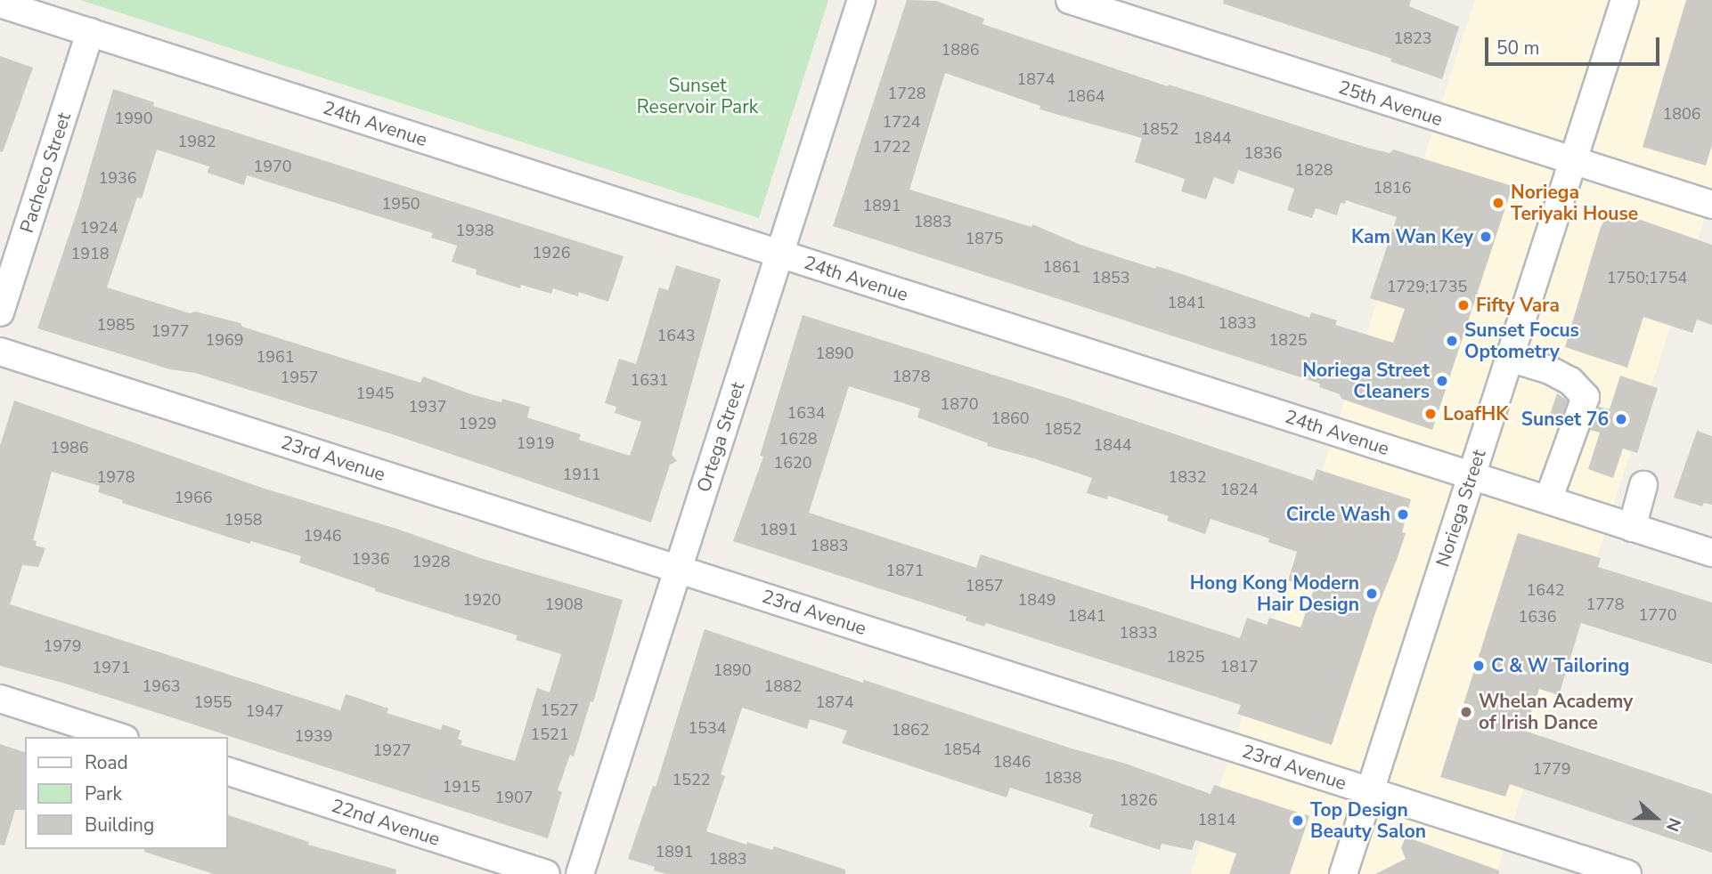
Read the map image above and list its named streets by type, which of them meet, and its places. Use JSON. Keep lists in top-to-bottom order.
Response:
{
  "streets": {
    "street": [
      "25th Avenue",
      "24th Avenue",
      "Pacheco Street",
      "Ortega Street",
      "23rd Avenue",
      "Noriega Street",
      "22nd Avenue"
    ]
  },
  "crossings": [
    ["25th Avenue", "Noriega Street"],
    ["24th Avenue", "Pacheco Street"],
    ["24th Avenue", "Ortega Street"],
    ["24th Avenue", "Noriega Street"],
    ["Ortega Street", "23rd Avenue"],
    ["23rd Avenue", "Noriega Street"]
  ],
  "parks": ["Sunset Reservoir Park"],
  "places": [
    "Noriega Teriyaki House",
    "Kam Wan Key",
    "Fifty Vara",
    "Sunset Focus Optometry",
    "Noriega Street Cleaners",
    "LoafHK",
    "Sunset 76",
    "Circle Wash",
    "Hong Kong Modern Hair Design",
    "C & W Tailoring",
    "Whelan Academy of Irish Dance",
    "Top Design Beauty Salon"
  ],
  "house_numbers": [
    "1823",
    "1886",
    "1874",
    "1728",
    "1864",
    "1806",
    "1990",
    "1724",
    "1852",
    "1844",
    "1982",
    "1722",
    "1836",
    "1970",
    "1828",
    "1936",
    "1816",
    "1950",
    "1891",
    "1883",
    "1924",
    "1938",
    "1875",
    "1926",
    "1918",
    "1861",
    "1853",
    "1750;1754",
    "1729;1735",
    "1841",
    "1833",
    "1985",
    "1977",
    "1643",
    "1969",
    "1825",
    "1890",
    "1961",
    "1878",
    "1957",
    "1631",
    "1945",
    "1870",
    "1937",
    "1634",
    "1860",
    "1929",
    "1852",
    "1628",
    "1919",
    "1844",
    "1986",
    "1620",
    "1911",
    "1978",
    "1832",
    "1824",
    "1966",
    "1958",
    "1891",
    "1946",
    "1883",
    "1936",
    "1928",
    "1871",
    "1857",
    "1642",
    "1920",
    "1849",
    "1908",
    "1778",
    "1770",
    "1841",
    "1636",
    "1833",
    "1979",
    "1825",
    "1817",
    "1971",
    "1890",
    "1963",
    "1882",
    "1955",
    "1874",
    "1527",
    "1947",
    "1534",
    "1862",
    "1521",
    "1939",
    "1854",
    "1927",
    "1846",
    "1779",
    "1838",
    "1522",
    "1915",
    "1907",
    "1826",
    "1814",
    "1891",
    "1883"
  ],
  "legend": ["Road", "Park", "Building"],
  "scale_bar": "50 m",
  "north": "right"
}
